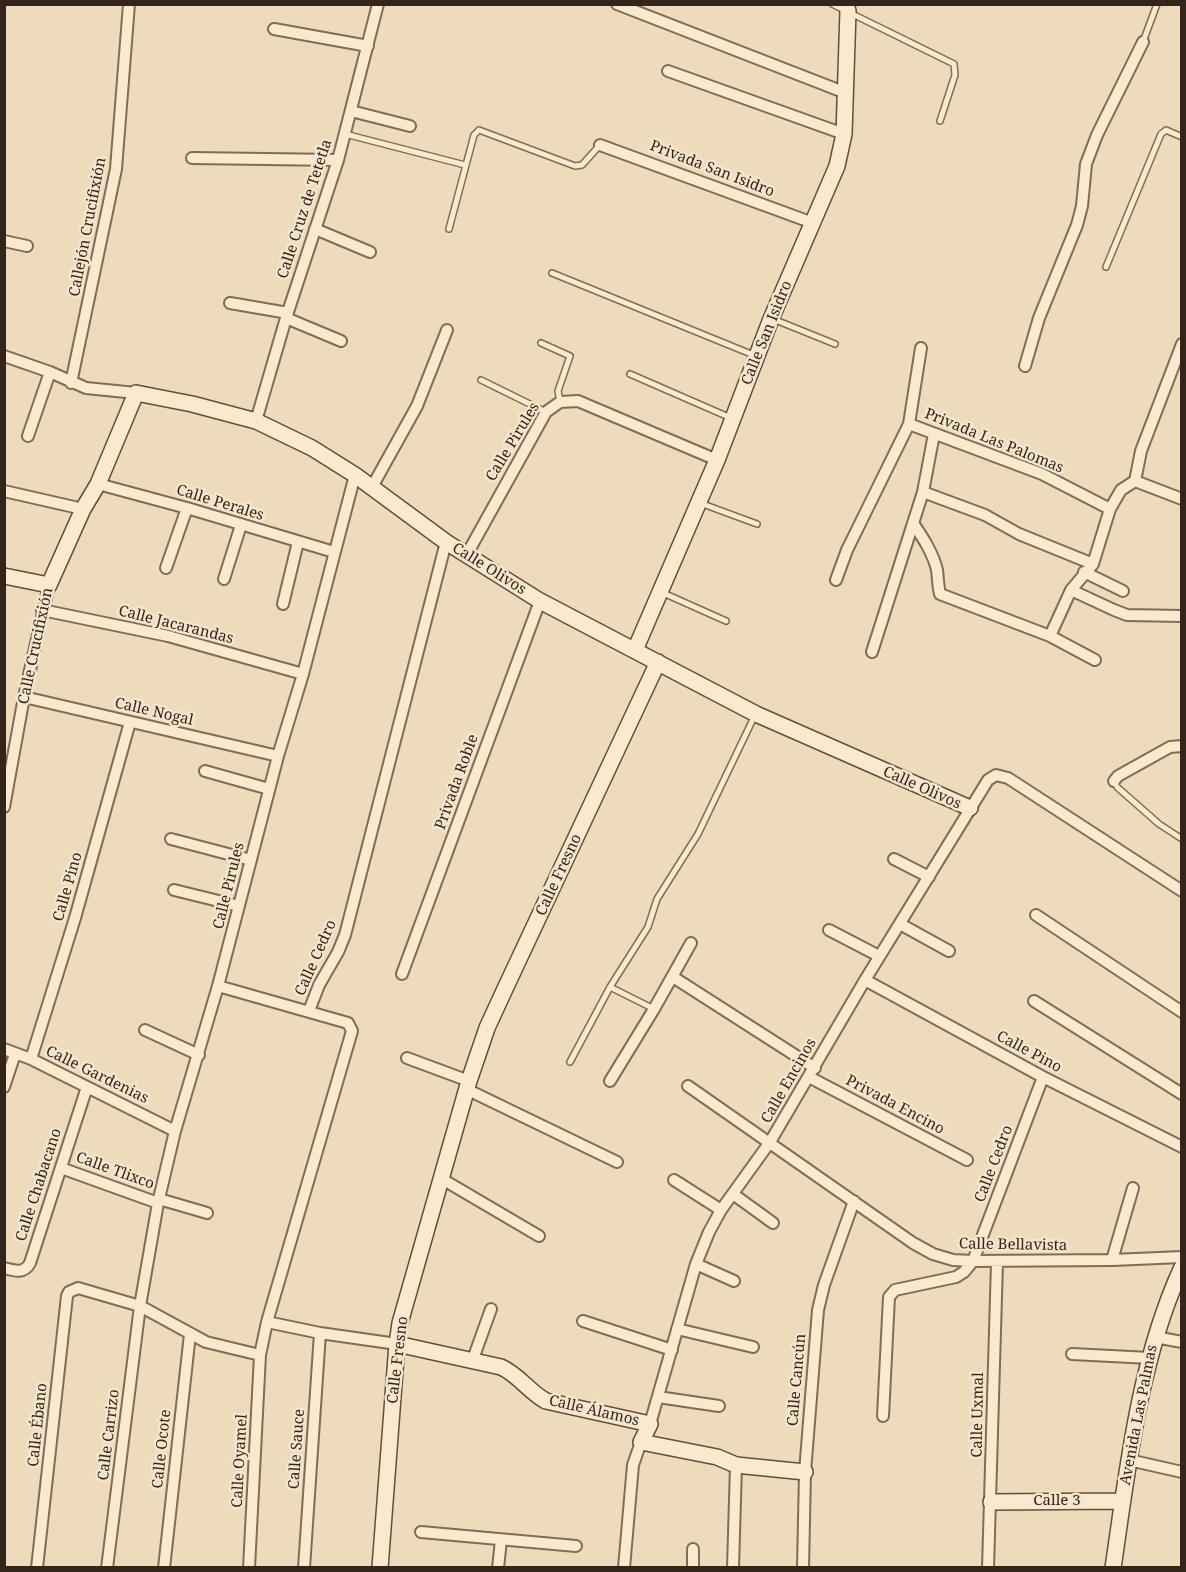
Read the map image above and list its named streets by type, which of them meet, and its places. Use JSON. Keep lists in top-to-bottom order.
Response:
{
  "streets": {
    "street": [
      "Privada San Isidro",
      "Calle Cruz de Tetetla",
      "Callejón Crucifixión",
      "Calle San Isidro",
      "Privada Las Palomas",
      "Calle Pirules",
      "Calle Perales",
      "Calle Olivos",
      "Calle Jacarandas",
      "Calle Crucifixión",
      "Calle Nogal",
      "Privada Roble",
      "Calle Fresno",
      "Calle Pino",
      "Calle Cedro",
      "Calle Gardenias",
      "Calle Encinos",
      "Privada Encino",
      "Calle Tlixco",
      "Calle Chabacano",
      "Calle Bellavista",
      "Calle Cancún",
      "Calle Álamos",
      "Calle Uxmal",
      "Avenida Las Palmas",
      "Calle Ébano",
      "Calle Carrizo",
      "Calle Ocote",
      "Calle Sauce",
      "Calle Oyamel",
      "Calle 3"
    ]
  },
  "crossings": [
    ["Privada San Isidro", "Calle San Isidro"],
    ["Calle Cruz de Tetetla", "Calle Olivos"],
    ["Callejón Crucifixión", "Calle Olivos"],
    ["Calle San Isidro", "Calle Pirules"],
    ["Calle San Isidro", "Calle Olivos"],
    ["Calle Pirules", "Calle Perales"],
    ["Calle Pirules", "Calle Olivos"],
    ["Calle Pirules", "Calle Jacarandas"],
    ["Calle Pirules", "Calle Nogal"],
    ["Calle Pirules", "Calle Gardenias"],
    ["Calle Pirules", "Calle Tlixco"],
    ["Calle Pirules", "Calle Ébano"],
    ["Calle Pirules", "Calle Carrizo"],
    ["Calle Perales", "Calle Crucifixión"],
    ["Calle Olivos", "Calle Crucifixión"],
    ["Calle Olivos", "Privada Roble"],
    ["Calle Olivos", "Calle Fresno"],
    ["Calle Olivos", "Calle Cedro"],
    ["Calle Olivos", "Calle Encinos"],
    ["Calle Jacarandas", "Calle Crucifixión"],
    ["Calle Crucifixión", "Calle Nogal"],
    ["Calle Nogal", "Calle Pino"],
    ["Calle Fresno", "Calle Álamos"],
    ["Calle Pino", "Calle Cedro"],
    ["Calle Pino", "Calle Gardenias"],
    ["Calle Pino", "Calle Encinos"],
    ["Calle Cedro", "Calle Bellavista"],
    ["Calle Cedro", "Calle Álamos"],
    ["Calle Cedro", "Calle Oyamel"],
    ["Calle Gardenias", "Calle Chabacano"],
    ["Calle Encinos", "Privada Encino"],
    ["Calle Encinos", "Calle Bellavista"],
    ["Calle Encinos", "Calle Álamos"],
    ["Calle Tlixco", "Calle Chabacano"],
    ["Calle Bellavista", "Calle Cancún"],
    ["Calle Bellavista", "Calle Uxmal"],
    ["Calle Cancún", "Calle Álamos"],
    ["Calle Álamos", "Calle Sauce"],
    ["Calle Uxmal", "Calle 3"],
    ["Avenida Las Palmas", "Calle 3"],
    ["Calle Ébano", "Calle Carrizo"]
  ]
}
